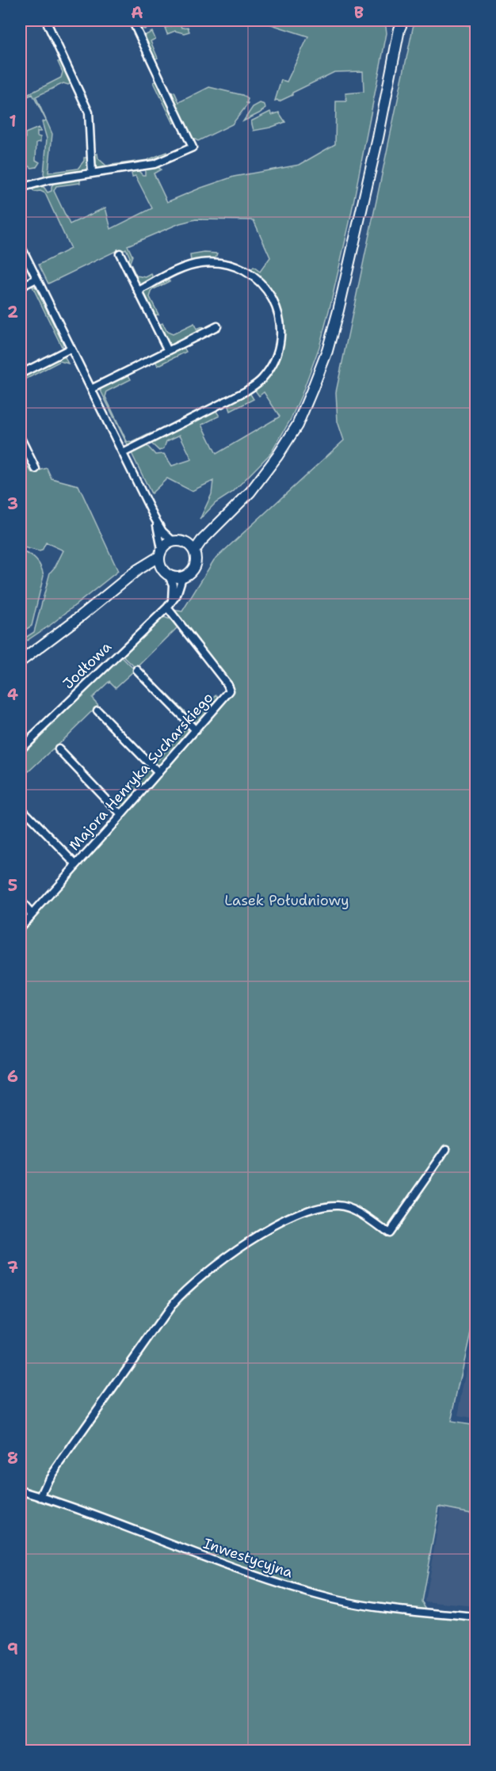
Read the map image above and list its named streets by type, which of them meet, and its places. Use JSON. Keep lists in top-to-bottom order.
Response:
{
  "streets": {
    "street": ["Jodłowa", "Majora Henryka Sucharskiego", "Inwestycyjna"]
  },
  "crossings": [
    ["Jodłowa", "Majora Henryka Sucharskiego"]
  ],
  "parks": ["Lasek Południowy"],
  "grid": {
    "columns": ["A", "B"],
    "rows": [
      "1",
      "2",
      "3",
      "4",
      "5",
      "6",
      "7",
      "8",
      "9"
    ]
  }
}
